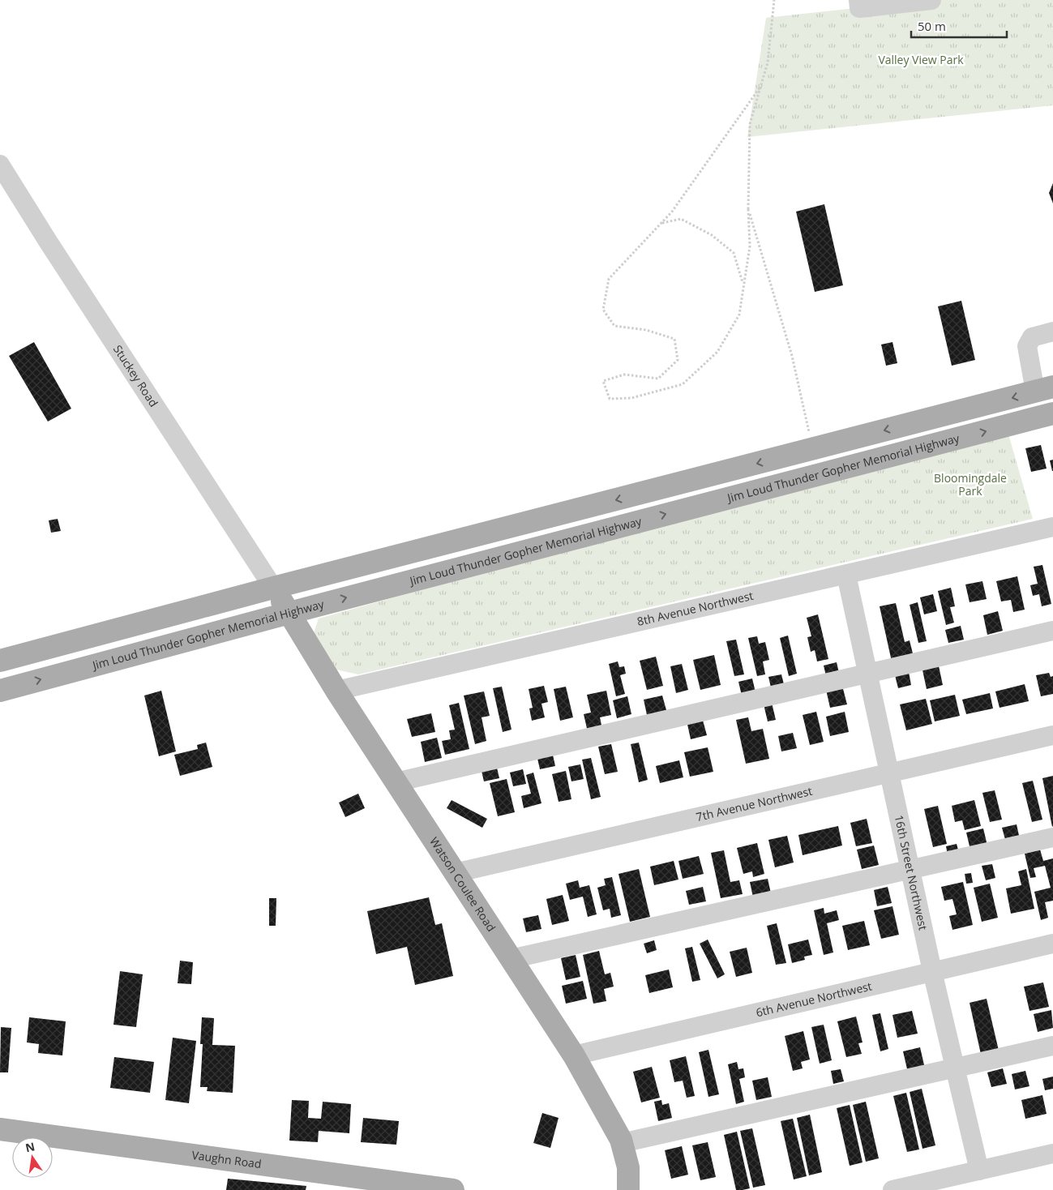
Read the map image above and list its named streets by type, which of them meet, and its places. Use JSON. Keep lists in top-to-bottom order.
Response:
{
  "streets": {
    "main road": ["Jim Loud Thunder Gopher Memorial Highway", "Watson Coulee Road", "Vaughn Road"],
    "street": [
      "Stuckey Road",
      "8th Avenue Northwest",
      "7th Avenue Northwest",
      "16th Street Northwest",
      "6th Avenue Northwest"
    ]
  },
  "crossings": [
    ["Stuckey Road", "Watson Coulee Road"],
    ["Jim Loud Thunder Gopher Memorial Highway", "Watson Coulee Road"],
    ["8th Avenue Northwest", "16th Street Northwest"],
    ["8th Avenue Northwest", "Watson Coulee Road"],
    ["7th Avenue Northwest", "16th Street Northwest"],
    ["7th Avenue Northwest", "Watson Coulee Road"],
    ["16th Street Northwest", "6th Avenue Northwest"],
    ["Watson Coulee Road", "6th Avenue Northwest"]
  ],
  "parks": ["Valley View Park", "Bloomingdale Park"],
  "scale_bar": "50 m",
  "north": "top"
}
